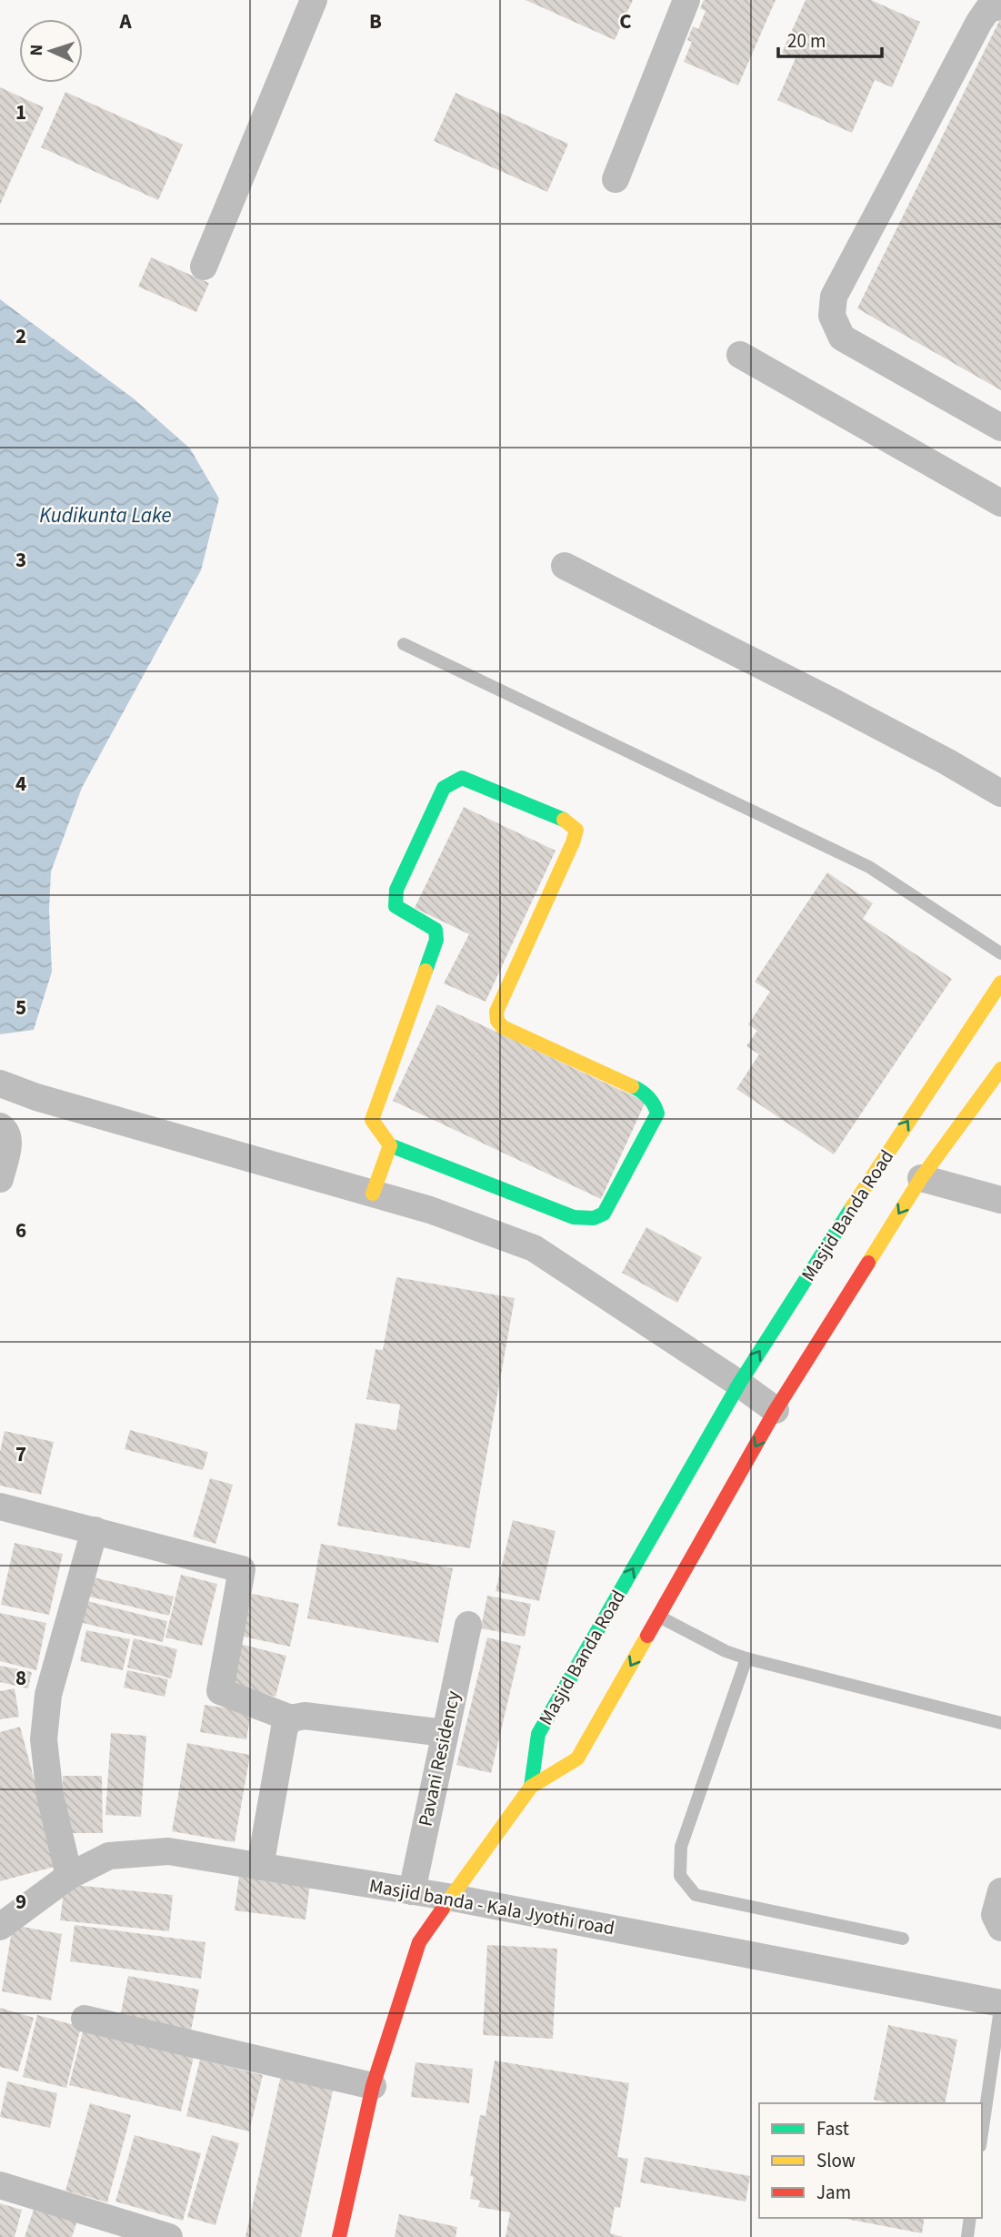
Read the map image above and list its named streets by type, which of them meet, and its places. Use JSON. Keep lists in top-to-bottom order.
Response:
{
  "streets": {
    "main road": ["Masjid Banda Road"],
    "street": ["Pavani Residency", "Masjid banda - Kala Jyothi road"]
  },
  "crossings": [
    ["Pavani Residency", "Masjid banda - Kala Jyothi road"]
  ],
  "water": ["Kudikunta Lake"],
  "legend": ["Fast", "Slow", "Jam"],
  "scale_bar": "20 m",
  "north": "left",
  "grid": {
    "columns": ["A", "B", "C"],
    "rows": [
      "1",
      "2",
      "3",
      "4",
      "5",
      "6",
      "7",
      "8",
      "9"
    ]
  }
}
